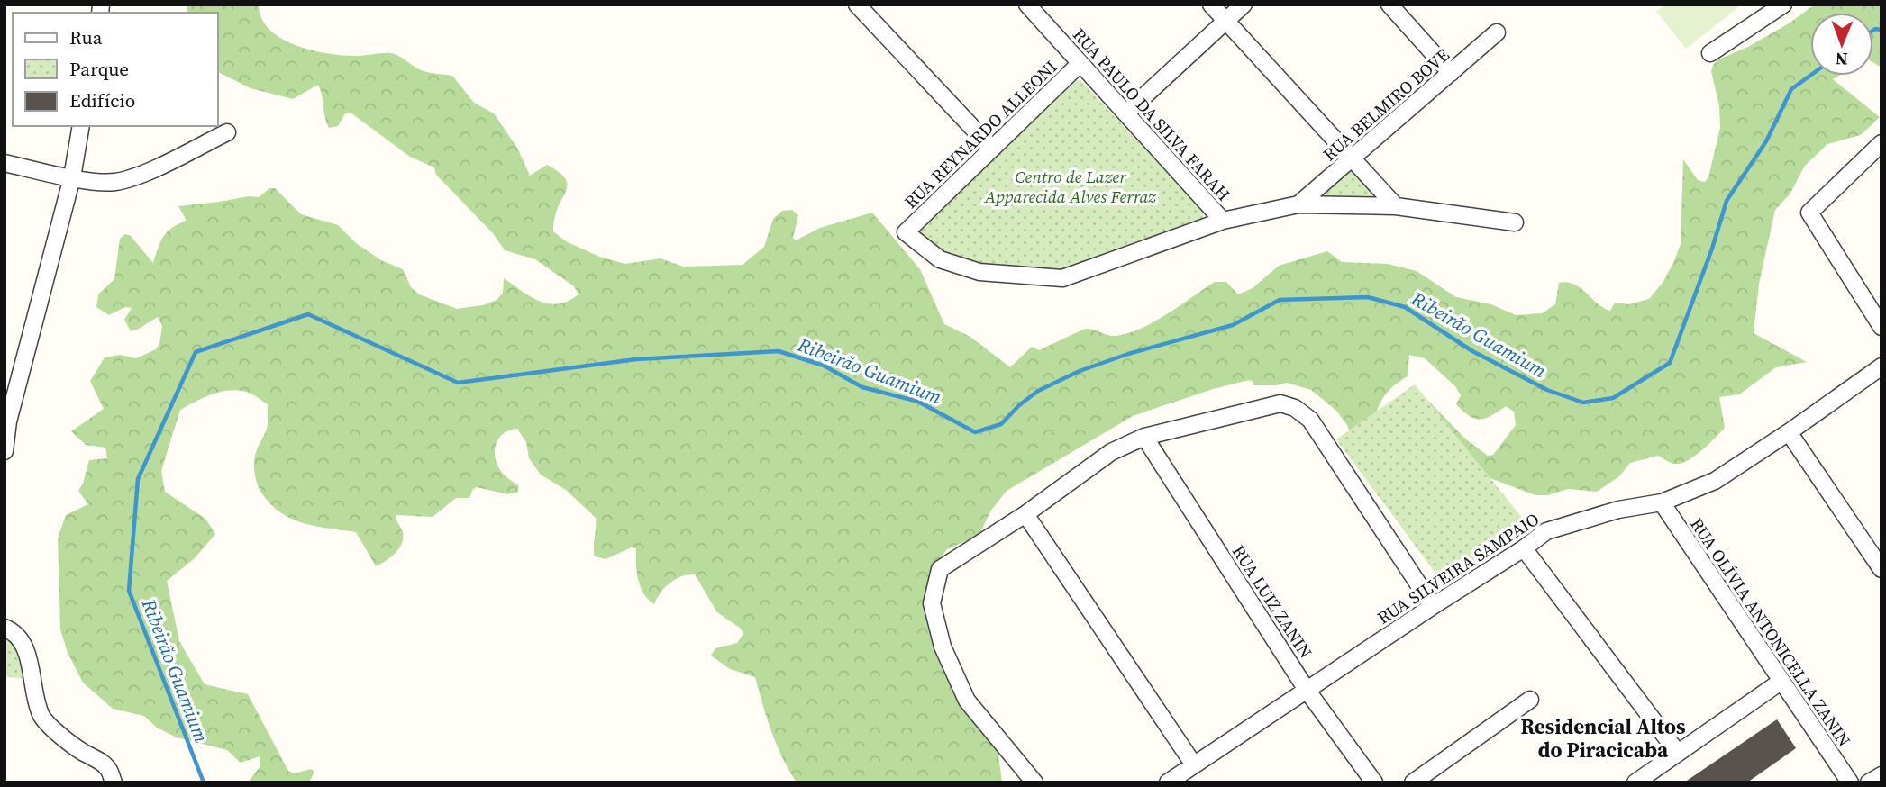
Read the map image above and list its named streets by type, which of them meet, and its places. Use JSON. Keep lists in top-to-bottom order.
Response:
{
  "streets": {
    "street": [
      "RUA BELMIRO BOVE",
      "RUA PAULO DA SILVA FARAH",
      "RUA REYNARDO ALLEONI",
      "RUA SILVEIRA SAMPAIO",
      "RUA LUIZ ZANIN",
      "RUA OLÍVIA ANTONICELLA ZANIN"
    ]
  },
  "crossings": [
    ["RUA PAULO DA SILVA FARAH", "RUA REYNARDO ALLEONI"],
    ["RUA SILVEIRA SAMPAIO", "RUA LUIZ ZANIN"],
    ["RUA SILVEIRA SAMPAIO", "RUA OLÍVIA ANTONICELLA ZANIN"]
  ],
  "districts": ["Residencial Altos do Piracicaba"],
  "water": ["Ribeirão Guamium"],
  "parks": ["Centro de Lazer Apparecida Alves Ferraz"],
  "legend": ["Rua", "Parque", "Edifício"],
  "north": "bottom"
}
